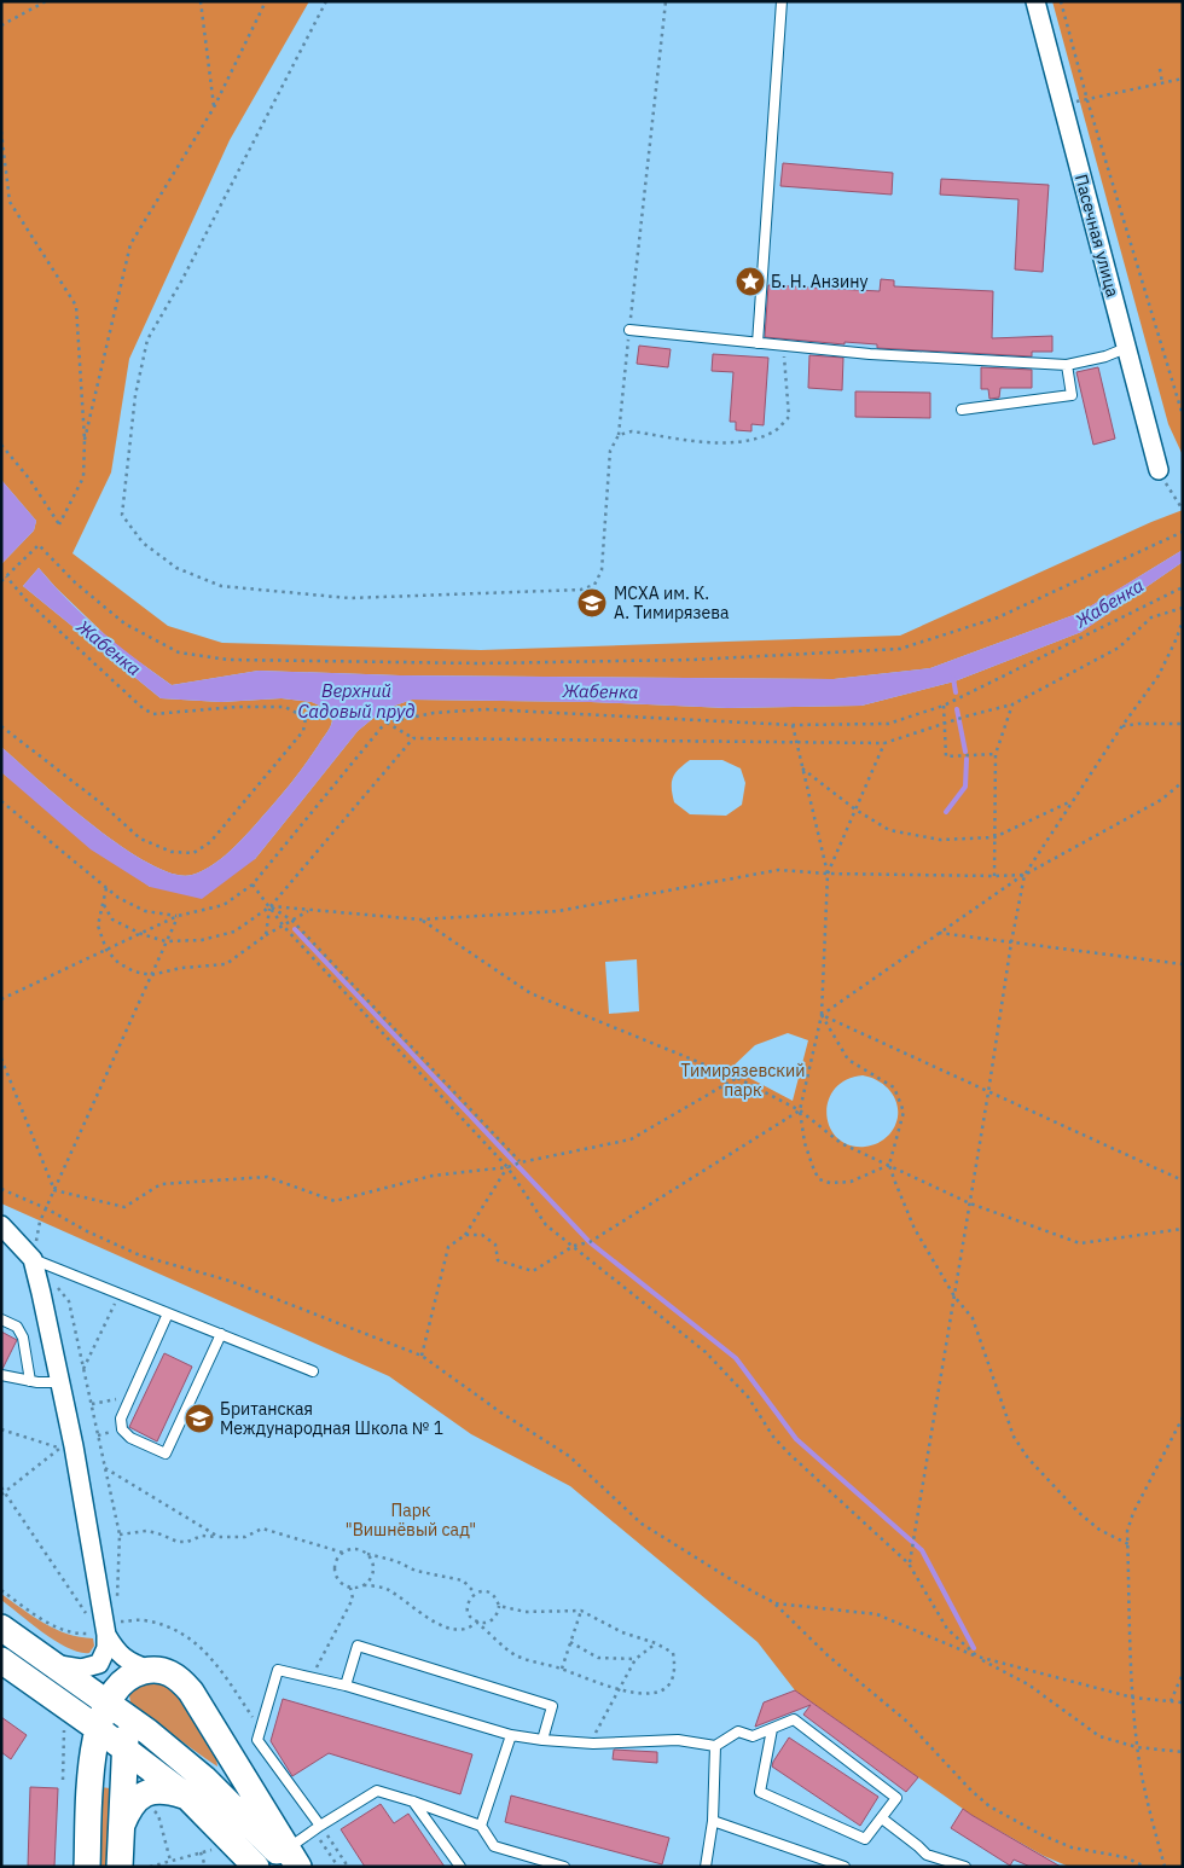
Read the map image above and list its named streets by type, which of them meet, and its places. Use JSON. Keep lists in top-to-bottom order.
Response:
{
  "streets": {
    "street": ["Пасечная улица"]
  },
  "water": ["Жабенка", "Верхний Садовый пруд"],
  "parks": ["Тимирязевский парк", "Парк \"Вишнёвый сад\""],
  "places": {
    "place": ["Б. Н. Анзину"],
    "school or university": ["МСХА им. К. А. Тимирязева", "Британская Международная Школа № 1"]
  }
}
